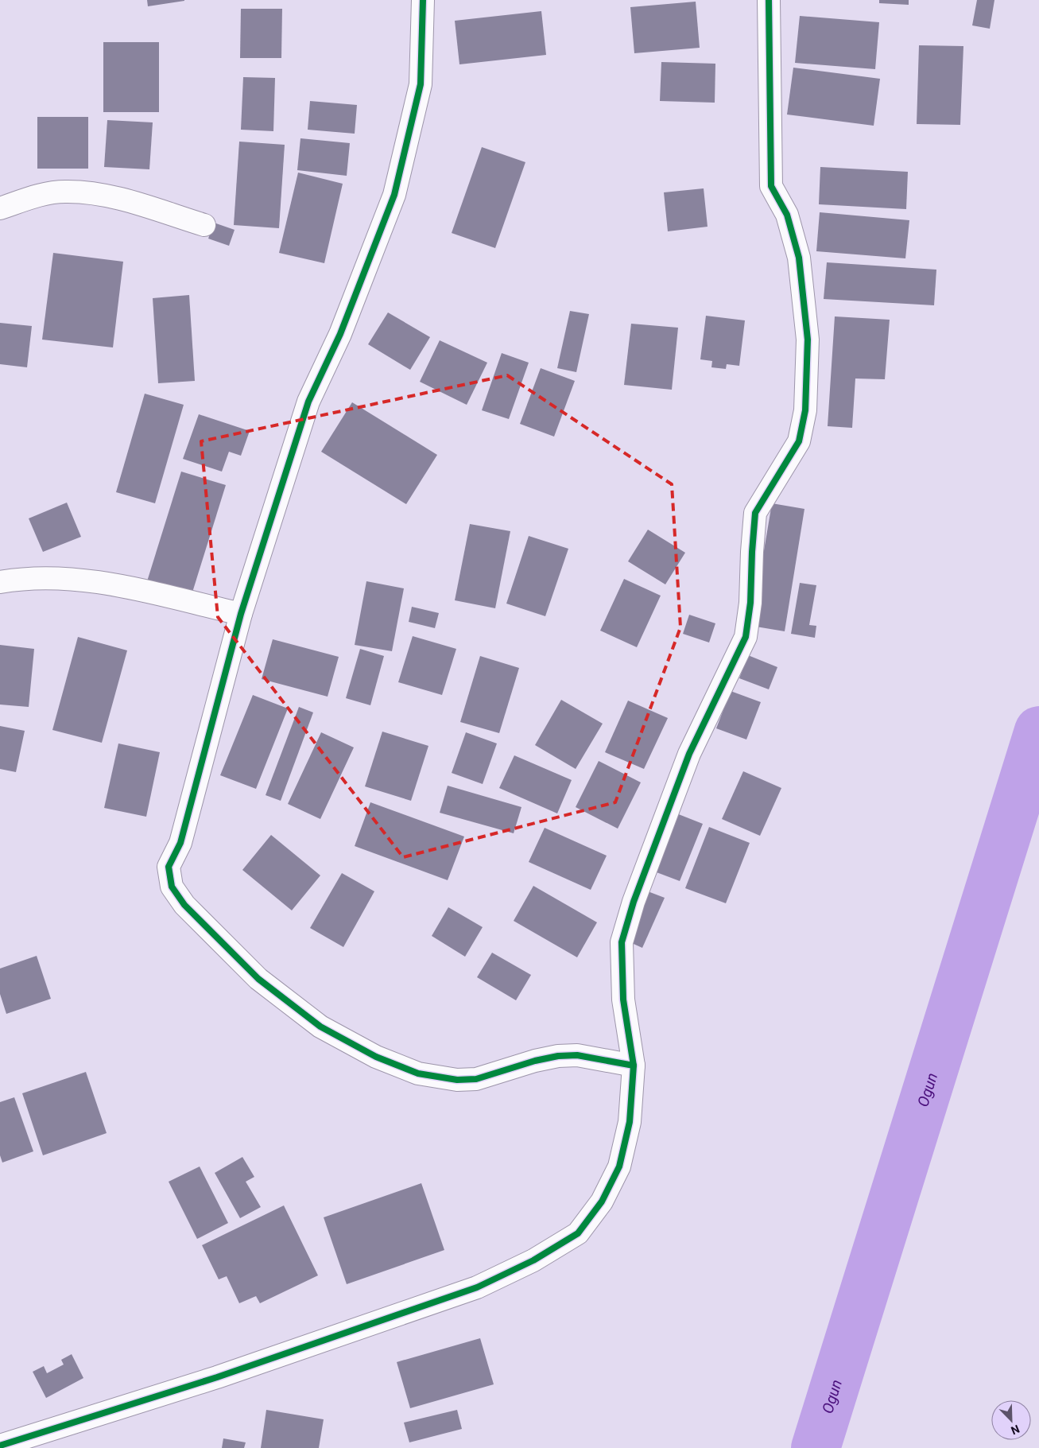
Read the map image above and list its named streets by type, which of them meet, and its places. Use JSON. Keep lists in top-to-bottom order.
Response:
{
  "water": ["Ogun"],
  "north": "bottom right"
}
